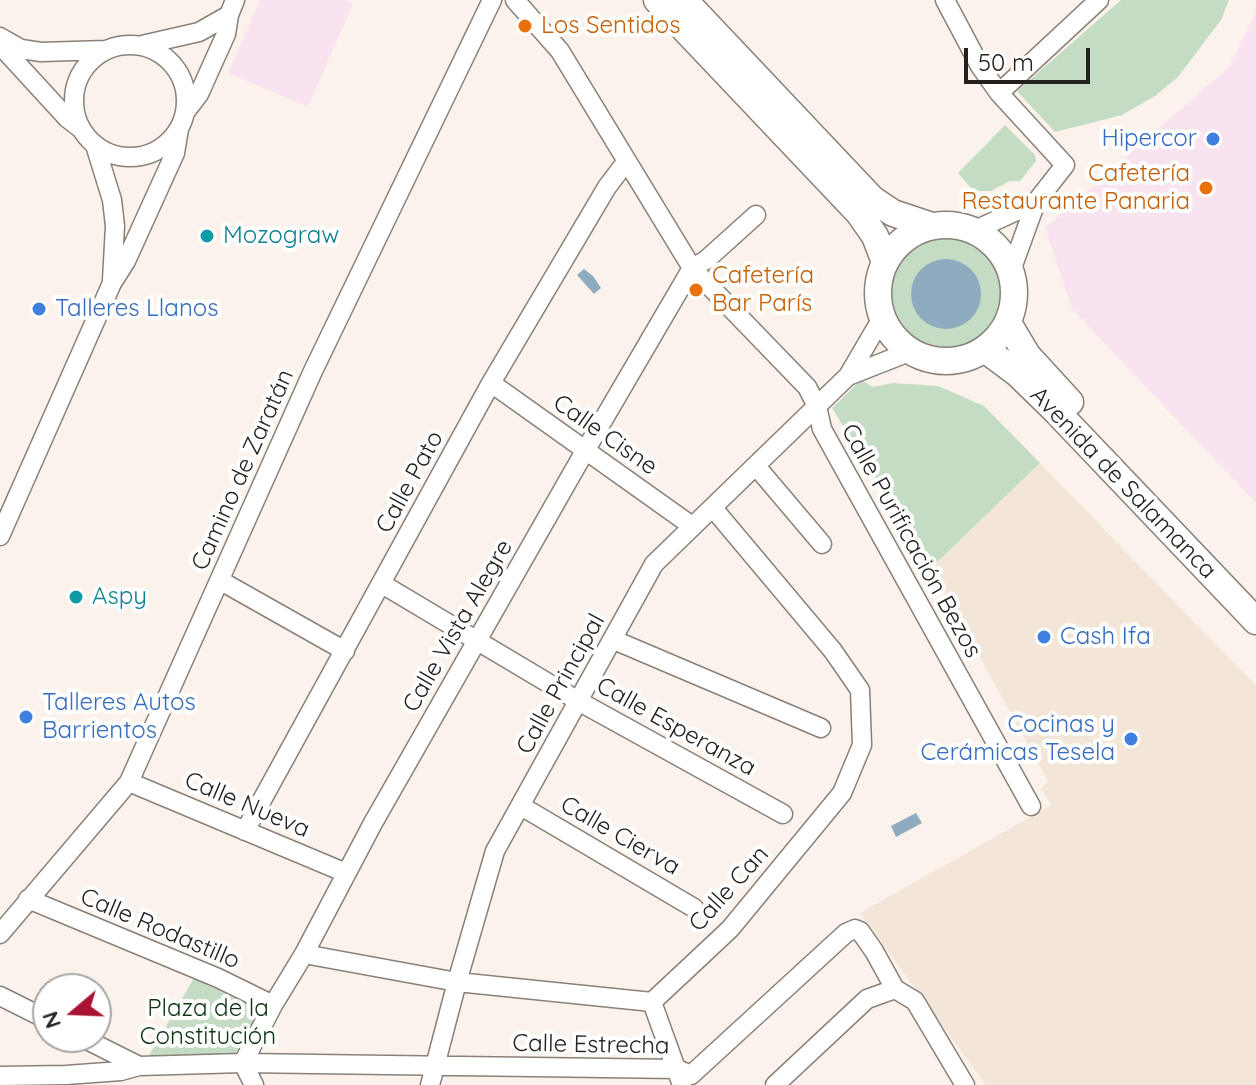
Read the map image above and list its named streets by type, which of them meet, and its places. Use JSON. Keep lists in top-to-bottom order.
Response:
{
  "streets": {
    "highway": ["Avenida de Salamanca"],
    "street": [
      "Calle Cisne",
      "Camino de Zaratán",
      "Calle Pato",
      "Calle Purificación Bezos",
      "Calle Vista Alegre",
      "Calle Principal",
      "Calle Esperanza",
      "Calle Nueva",
      "Calle Cierva",
      "Calle Can",
      "Calle Rodastillo",
      "Calle Estrecha"
    ]
  },
  "crossings": [
    ["Calle Cisne", "Calle Pato"],
    ["Calle Cisne", "Calle Vista Alegre"],
    ["Calle Cisne", "Calle Principal"],
    ["Camino de Zaratán", "Calle Nueva"],
    ["Camino de Zaratán", "Calle Rodastillo"],
    ["Calle Pato", "Calle Purificación Bezos"],
    ["Calle Pato", "Calle Esperanza"],
    ["Calle Pato", "Calle Nueva"],
    ["Avenida de Salamanca", "Calle Principal"],
    ["Calle Purificación Bezos", "Calle Vista Alegre"],
    ["Calle Purificación Bezos", "Calle Principal"],
    ["Calle Vista Alegre", "Calle Esperanza"],
    ["Calle Vista Alegre", "Calle Nueva"],
    ["Calle Vista Alegre", "Calle Rodastillo"],
    ["Calle Vista Alegre", "Calle Estrecha"],
    ["Calle Principal", "Calle Esperanza"],
    ["Calle Principal", "Calle Cierva"],
    ["Calle Principal", "Calle Can"],
    ["Calle Principal", "Calle Estrecha"]
  ],
  "parks": ["Plaza de la Constitución"],
  "places": [
    "Los Sentidos",
    "Hipercor",
    "Cafetería Restaurante Panaria",
    "Mozograw",
    "Cafetería Bar París",
    "Talleres Llanos",
    "Aspy",
    "Cash Ifa",
    "Talleres Autos Barrientos",
    "Cocinas y Cerámicas Tesela"
  ],
  "scale_bar": "50 m",
  "north": "left"
}
